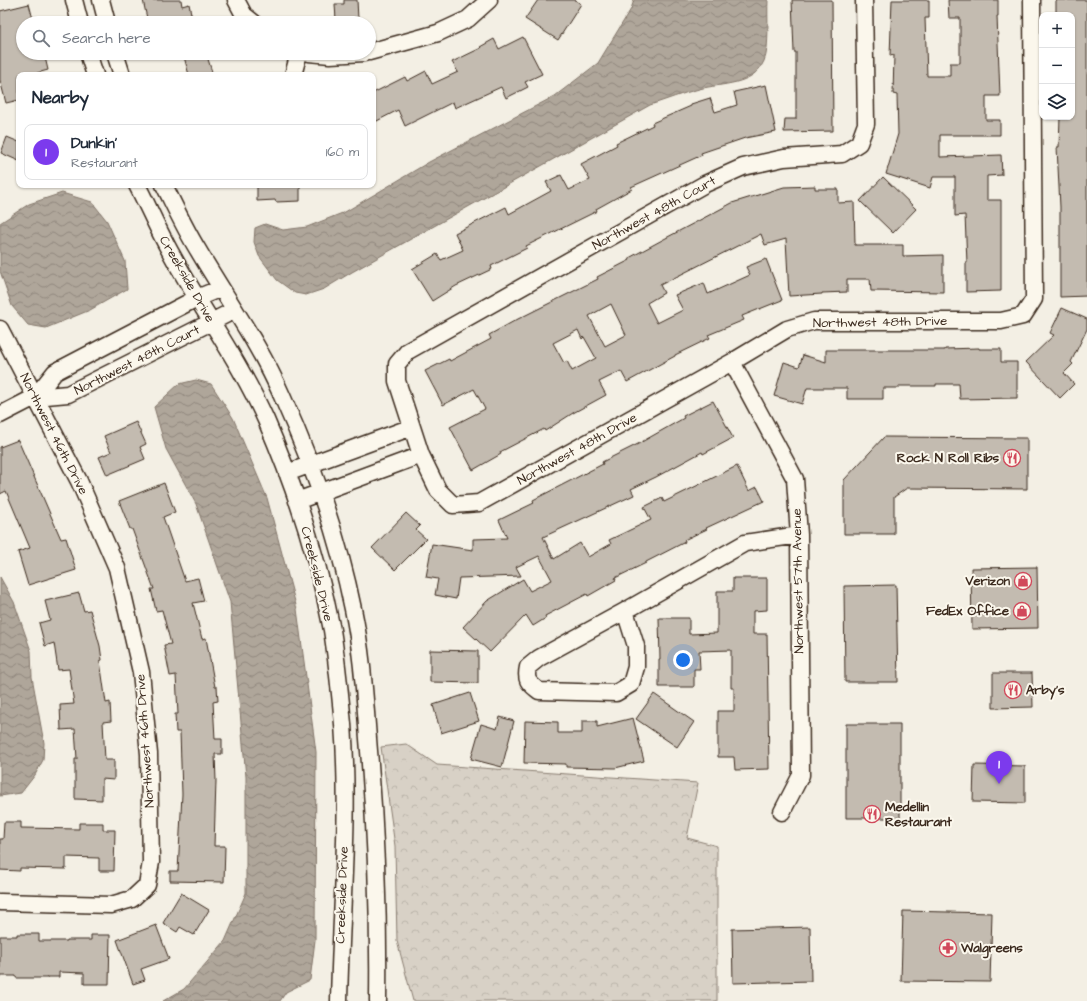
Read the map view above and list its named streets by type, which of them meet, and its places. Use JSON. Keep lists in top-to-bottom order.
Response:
{
  "streets": {
    "street": [
      "Northwest 48th Court",
      "Creekside Drive",
      "Northwest 48th Drive",
      "Northwest 46th Drive",
      "Northwest 57th Avenue"
    ]
  },
  "crossings": [
    ["Northwest 48th Court", "Creekside Drive"],
    ["Northwest 48th Court", "Northwest 48th Drive"],
    ["Northwest 48th Court", "Northwest 46th Drive"],
    ["Northwest 48th Drive", "Northwest 57th Avenue"]
  ],
  "places": {
    "restaurant": ["Rock N Roll Ribs", "Arby's", "Medellin Restaurant"],
    "shop": ["Verizon", "FedEx Office"],
    "pharmacy": ["Walgreens"]
  },
  "page": {
    "map_buttons": ["+", "−"],
    "search": "Search here",
    "heading": "Nearby",
    "list": [
      {
        "mark": "1",
        "name": "Dunkin'",
        "note": "Restaurant",
        "value": "160 m"
      }
    ],
    "pins": "1"
  }
}
